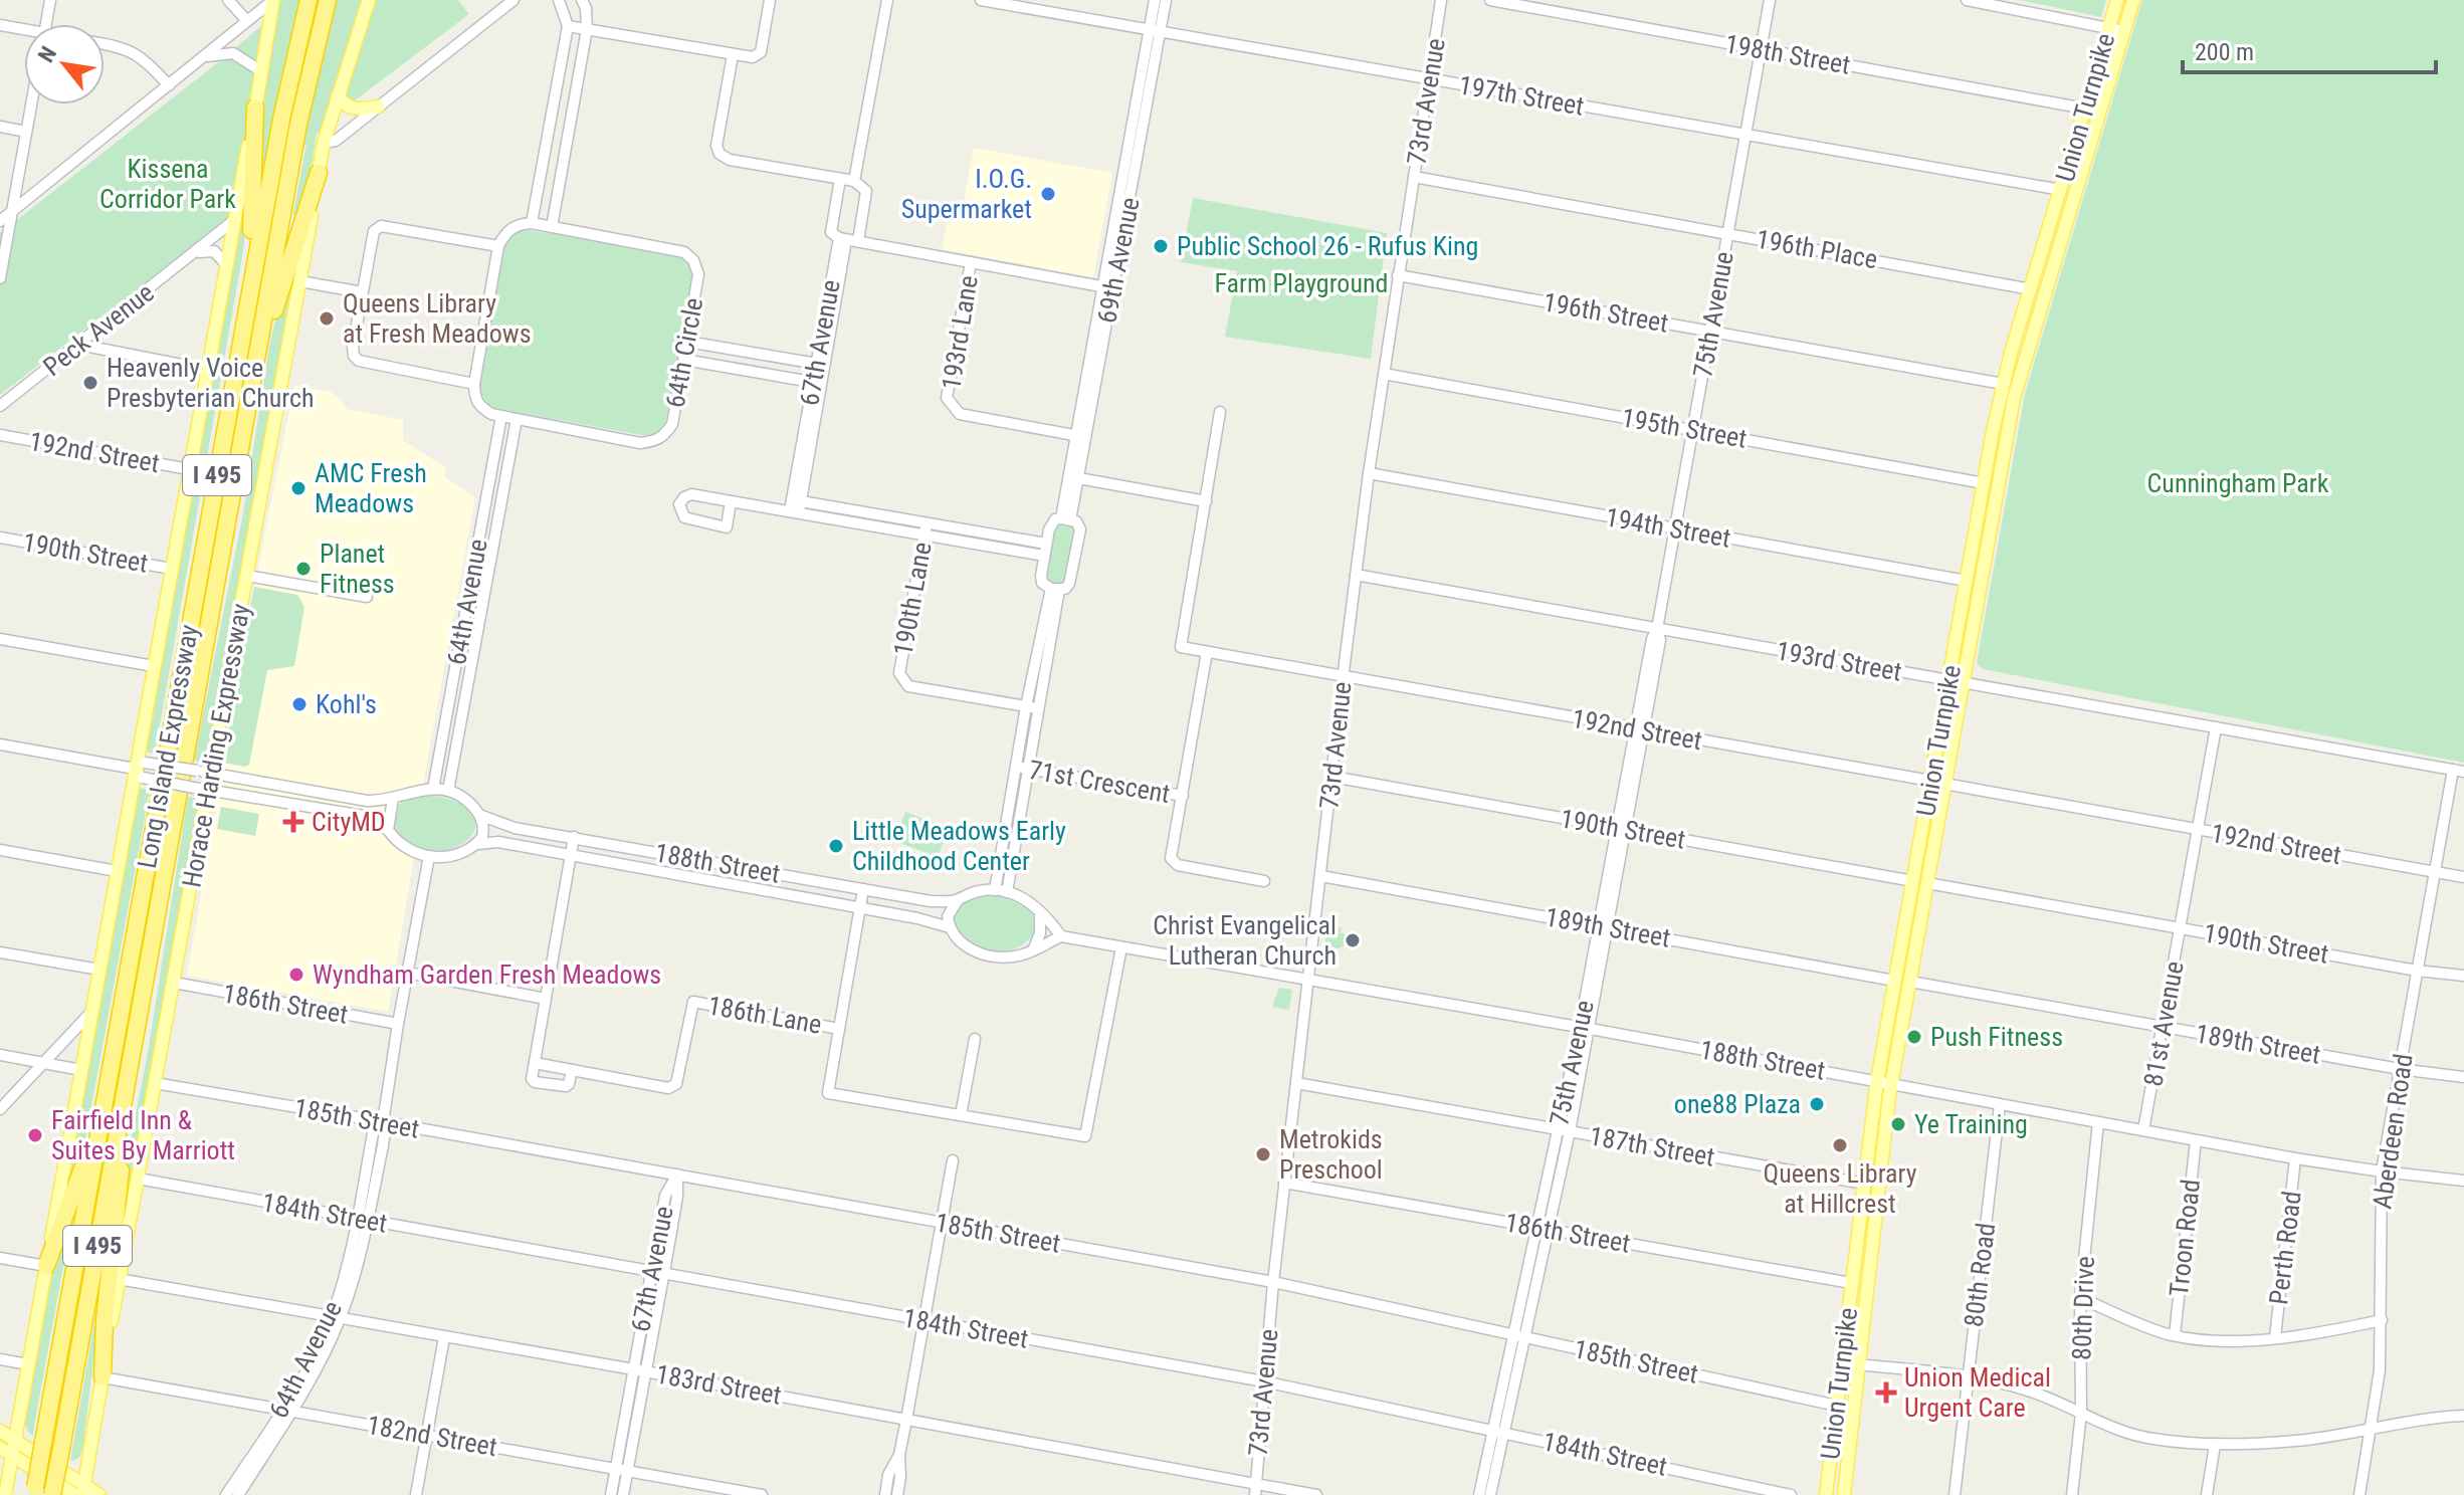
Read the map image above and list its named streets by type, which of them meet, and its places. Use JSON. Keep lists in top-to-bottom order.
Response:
{
  "streets": {
    "highway": ["I 495", "Long Island Expressway"],
    "main road": ["Union Turnpike", "Horace Harding Expressway"],
    "street": [
      "198th Street",
      "197th Street",
      "73rd Avenue",
      "196th Place",
      "69th Avenue",
      "196th Street",
      "75th Avenue",
      "Peck Avenue",
      "193rd Lane",
      "67th Avenue",
      "64th Circle",
      "195th Street",
      "192nd Street",
      "194th Street",
      "190th Street",
      "190th Lane",
      "64th Avenue",
      "193rd Street",
      "71st Crescent",
      "188th Street",
      "189th Street",
      "186th Street",
      "186th Lane",
      "81st Avenue",
      "185th Street",
      "Aberdeen Road",
      "187th Street",
      "184th Street",
      "Troon Road",
      "Perth Road",
      "80th Road",
      "80th Drive",
      "183rd Street",
      "182nd Street"
    ]
  },
  "crossings": [
    ["198th Street", "Union Turnpike"],
    ["198th Street", "75th Avenue"],
    ["197th Street", "73rd Avenue"],
    ["197th Street", "Union Turnpike"],
    ["197th Street", "69th Avenue"],
    ["197th Street", "75th Avenue"],
    ["73rd Avenue", "196th Place"],
    ["73rd Avenue", "196th Street"],
    ["73rd Avenue", "195th Street"],
    ["73rd Avenue", "192nd Street"],
    ["73rd Avenue", "194th Street"],
    ["73rd Avenue", "190th Street"],
    ["73rd Avenue", "193rd Street"],
    ["73rd Avenue", "188th Street"],
    ["73rd Avenue", "189th Street"],
    ["73rd Avenue", "186th Street"],
    ["73rd Avenue", "185th Street"],
    ["73rd Avenue", "187th Street"],
    ["73rd Avenue", "184th Street"],
    ["73rd Avenue", "183rd Street"],
    ["Union Turnpike", "196th Place"],
    ["Union Turnpike", "196th Street"],
    ["Union Turnpike", "195th Street"],
    ["Union Turnpike", "192nd Street"],
    ["Union Turnpike", "194th Street"],
    ["Union Turnpike", "190th Street"],
    ["Union Turnpike", "193rd Street"],
    ["Union Turnpike", "188th Street"],
    ["Union Turnpike", "189th Street"],
    ["Union Turnpike", "186th Street"],
    ["Union Turnpike", "185th Street"],
    ["Union Turnpike", "187th Street"],
    ["196th Place", "75th Avenue"],
    ["69th Avenue", "193rd Lane"],
    ["69th Avenue", "190th Lane"],
    ["69th Avenue", "71st Crescent"],
    ["69th Avenue", "188th Street"],
    ["196th Street", "75th Avenue"],
    ["75th Avenue", "195th Street"],
    ["75th Avenue", "192nd Street"],
    ["75th Avenue", "194th Street"],
    ["75th Avenue", "190th Street"],
    ["75th Avenue", "193rd Street"],
    ["75th Avenue", "188th Street"],
    ["75th Avenue", "189th Street"],
    ["75th Avenue", "186th Street"],
    ["75th Avenue", "185th Street"],
    ["75th Avenue", "187th Street"],
    ["75th Avenue", "184th Street"],
    ["67th Avenue", "185th Street"],
    ["67th Avenue", "184th Street"],
    ["67th Avenue", "183rd Street"],
    ["67th Avenue", "182nd Street"],
    ["64th Circle", "64th Avenue"],
    ["192nd Street", "81st Avenue"],
    ["192nd Street", "Aberdeen Road"],
    ["190th Street", "81st Avenue"],
    ["190th Street", "Aberdeen Road"],
    ["64th Avenue", "188th Street"],
    ["64th Avenue", "186th Street"],
    ["64th Avenue", "185th Street"],
    ["64th Avenue", "184th Street"],
    ["64th Avenue", "183rd Street"],
    ["64th Avenue", "182nd Street"],
    ["193rd Street", "81st Avenue"],
    ["193rd Street", "Aberdeen Road"],
    ["Horace Harding Expressway", "186th Street"],
    ["Horace Harding Expressway", "185th Street"],
    ["Horace Harding Expressway", "184th Street"],
    ["Horace Harding Expressway", "183rd Street"],
    ["Horace Harding Expressway", "182nd Street"],
    ["188th Street", "186th Lane"],
    ["188th Street", "81st Avenue"],
    ["188th Street", "Aberdeen Road"],
    ["188th Street", "Troon Road"],
    ["188th Street", "Perth Road"],
    ["188th Street", "80th Road"],
    ["188th Street", "80th Drive"],
    ["189th Street", "81st Avenue"],
    ["189th Street", "Aberdeen Road"]
  ],
  "parks": ["Kissena Corridor Park", "Farm Playground", "Cunningham Park"],
  "places": {
    "other": [
      "I.O.G. Supermarket",
      "Public School 26 - Rufus King",
      "Queens Library at Fresh Meadows",
      "Heavenly Voice Presbyterian Church",
      "AMC Fresh Meadows",
      "Planet Fitness",
      "Kohl's",
      "Little Meadows Early Childhood Center",
      "Christ Evangelical Lutheran Church",
      "Wyndham Garden Fresh Meadows",
      "Push Fitness",
      "one88 Plaza",
      "Ye Training",
      "Fairfield Inn & Suites By Marriott",
      "Queens Library at Hillcrest",
      "Metrokids Preschool"
    ],
    "health": ["CityMD", "Union Medical Urgent Care"]
  },
  "scale_bar": "200 m",
  "north": "top left"
}
